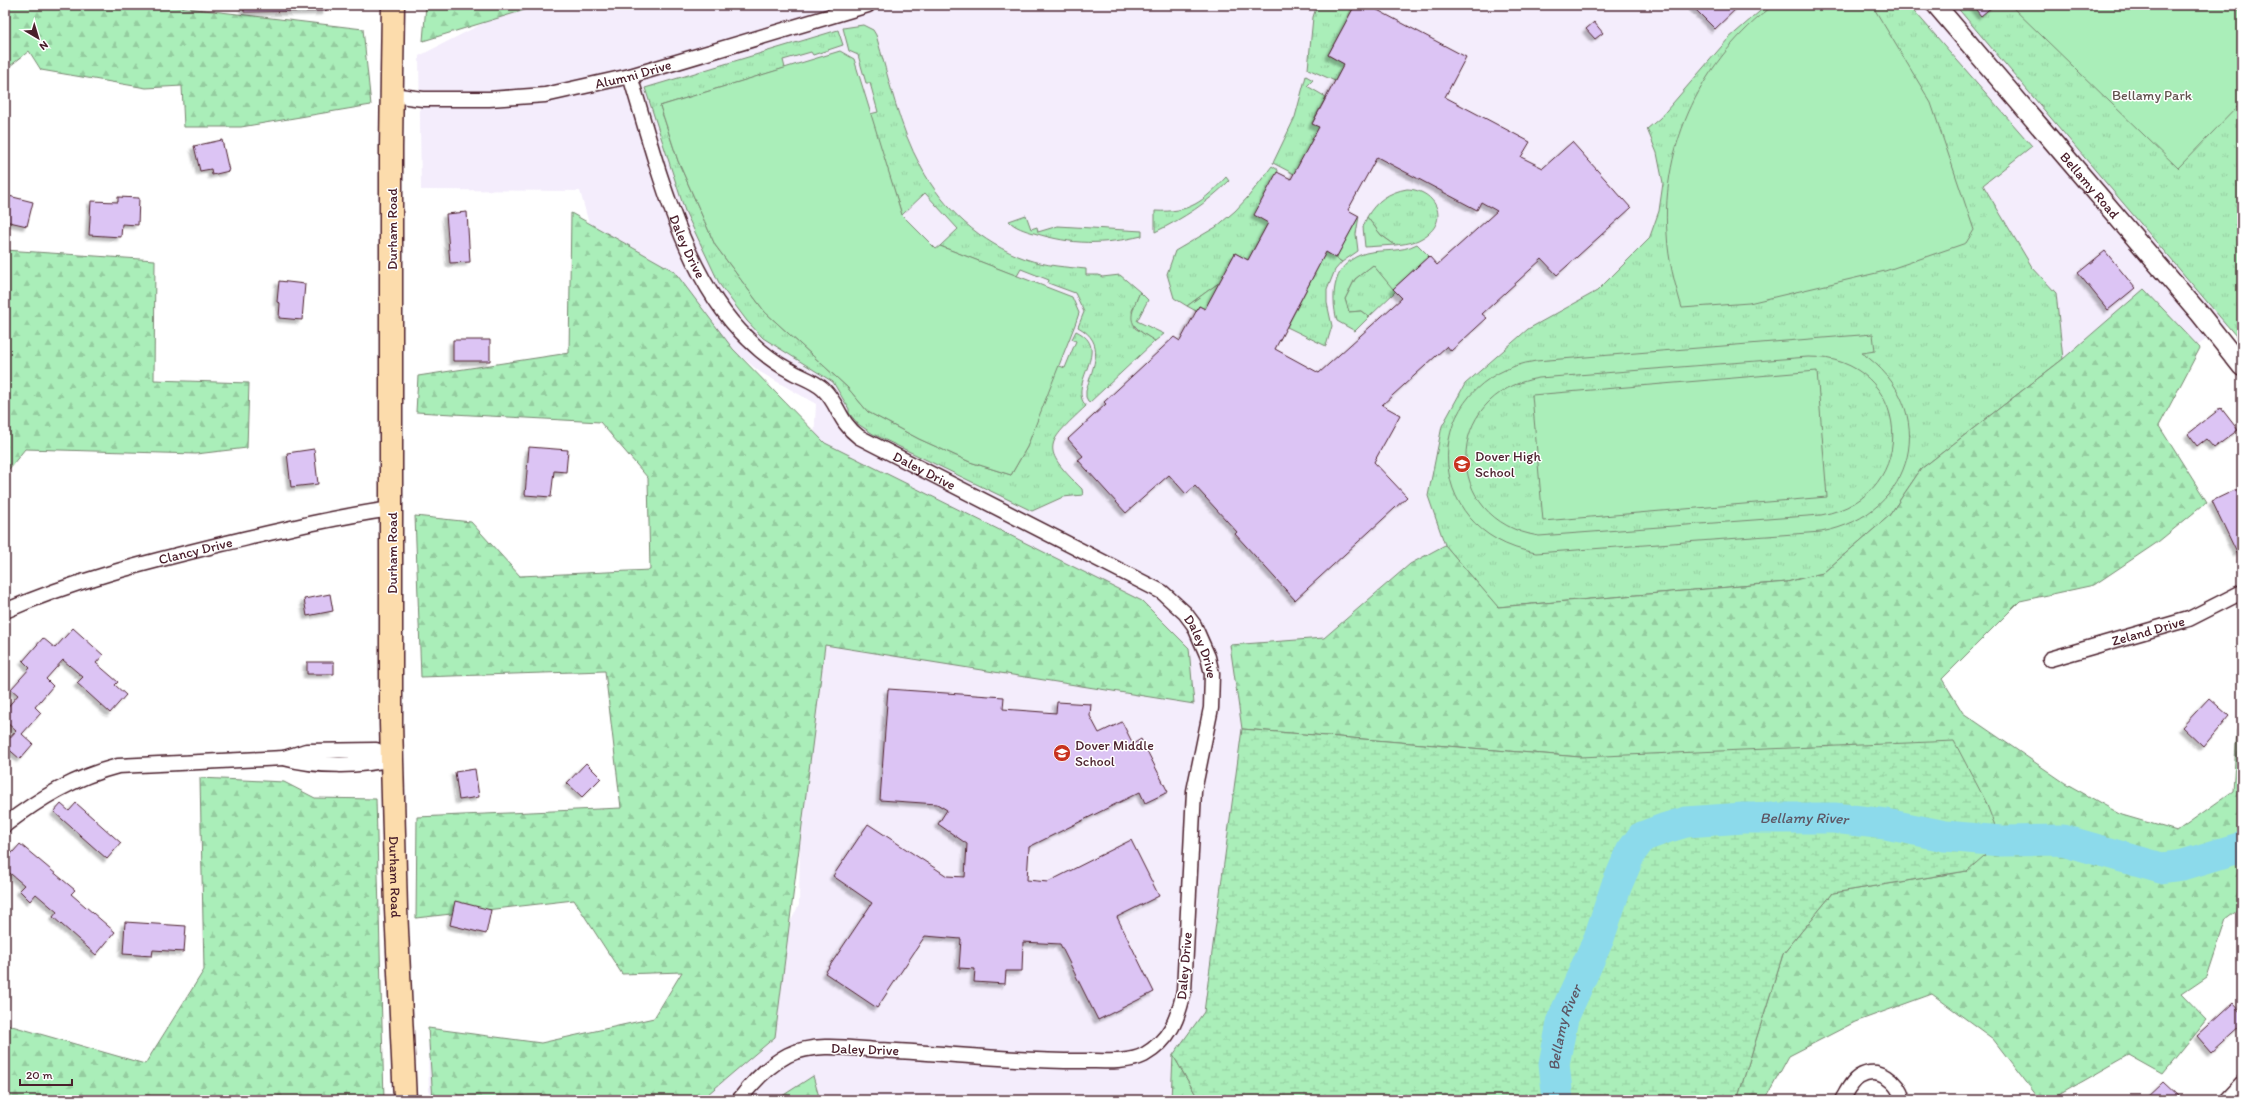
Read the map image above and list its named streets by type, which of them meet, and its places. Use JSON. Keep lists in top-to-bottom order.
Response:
{
  "streets": {
    "main road": ["Durham Road"],
    "street": [
      "Alumni Drive",
      "Bellamy Road",
      "Daley Drive",
      "Clancy Drive",
      "Zeland Drive"
    ]
  },
  "crossings": [
    ["Alumni Drive", "Durham Road"],
    ["Alumni Drive", "Daley Drive"],
    ["Durham Road", "Clancy Drive"]
  ],
  "water": ["Bellamy River"],
  "parks": ["Bellamy Park"],
  "places": {
    "school or university": ["Dover High School", "Dover Middle School"]
  },
  "scale_bar": "20 m",
  "north": "bottom right"
}
